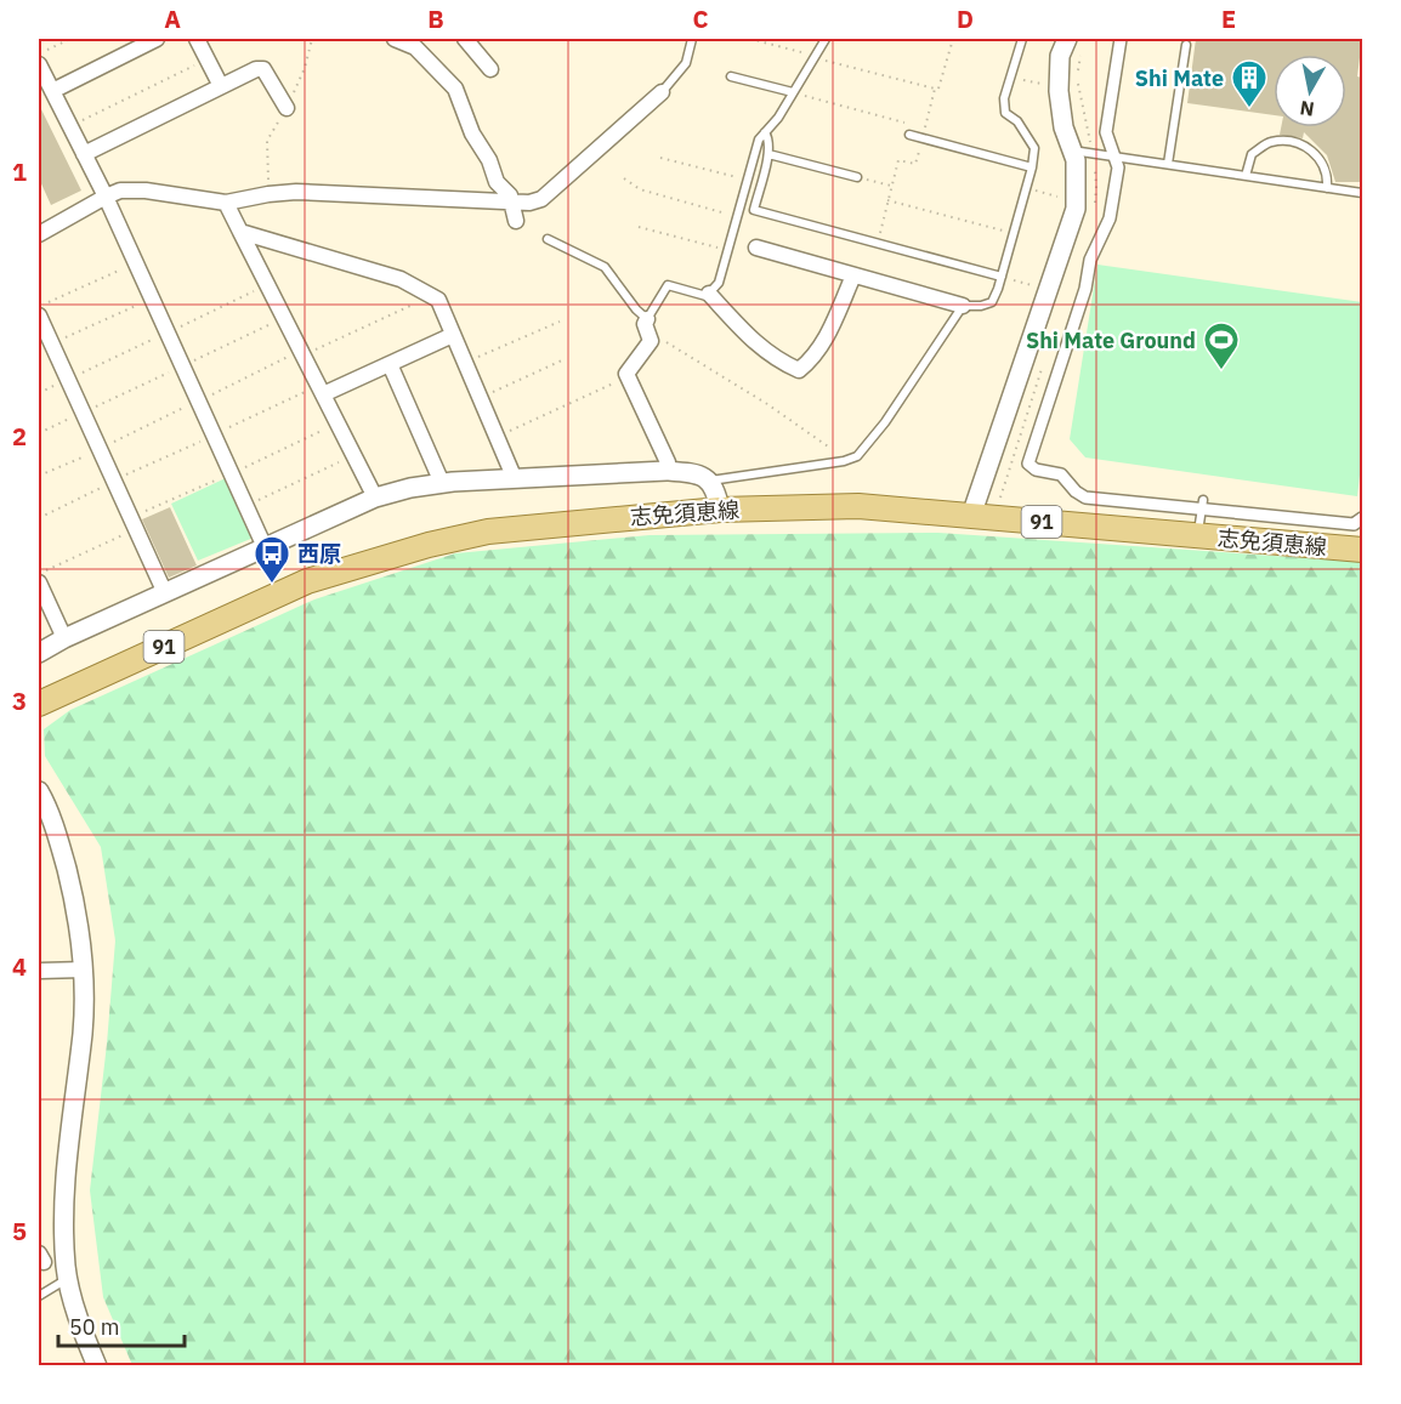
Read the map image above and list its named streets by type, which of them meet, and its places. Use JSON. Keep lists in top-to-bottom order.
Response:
{
  "streets": {
    "main road": ["志免須恵線", "91"]
  },
  "places": {
    "building": ["Shi Mate"],
    "sports": ["Shi Mate Ground"],
    "bus stop": ["西原"]
  },
  "scale_bar": "50 m",
  "north": "bottom",
  "grid": {
    "columns": [
      "A",
      "B",
      "C",
      "D",
      "E"
    ],
    "rows": [
      "1",
      "2",
      "3",
      "4",
      "5"
    ]
  }
}
